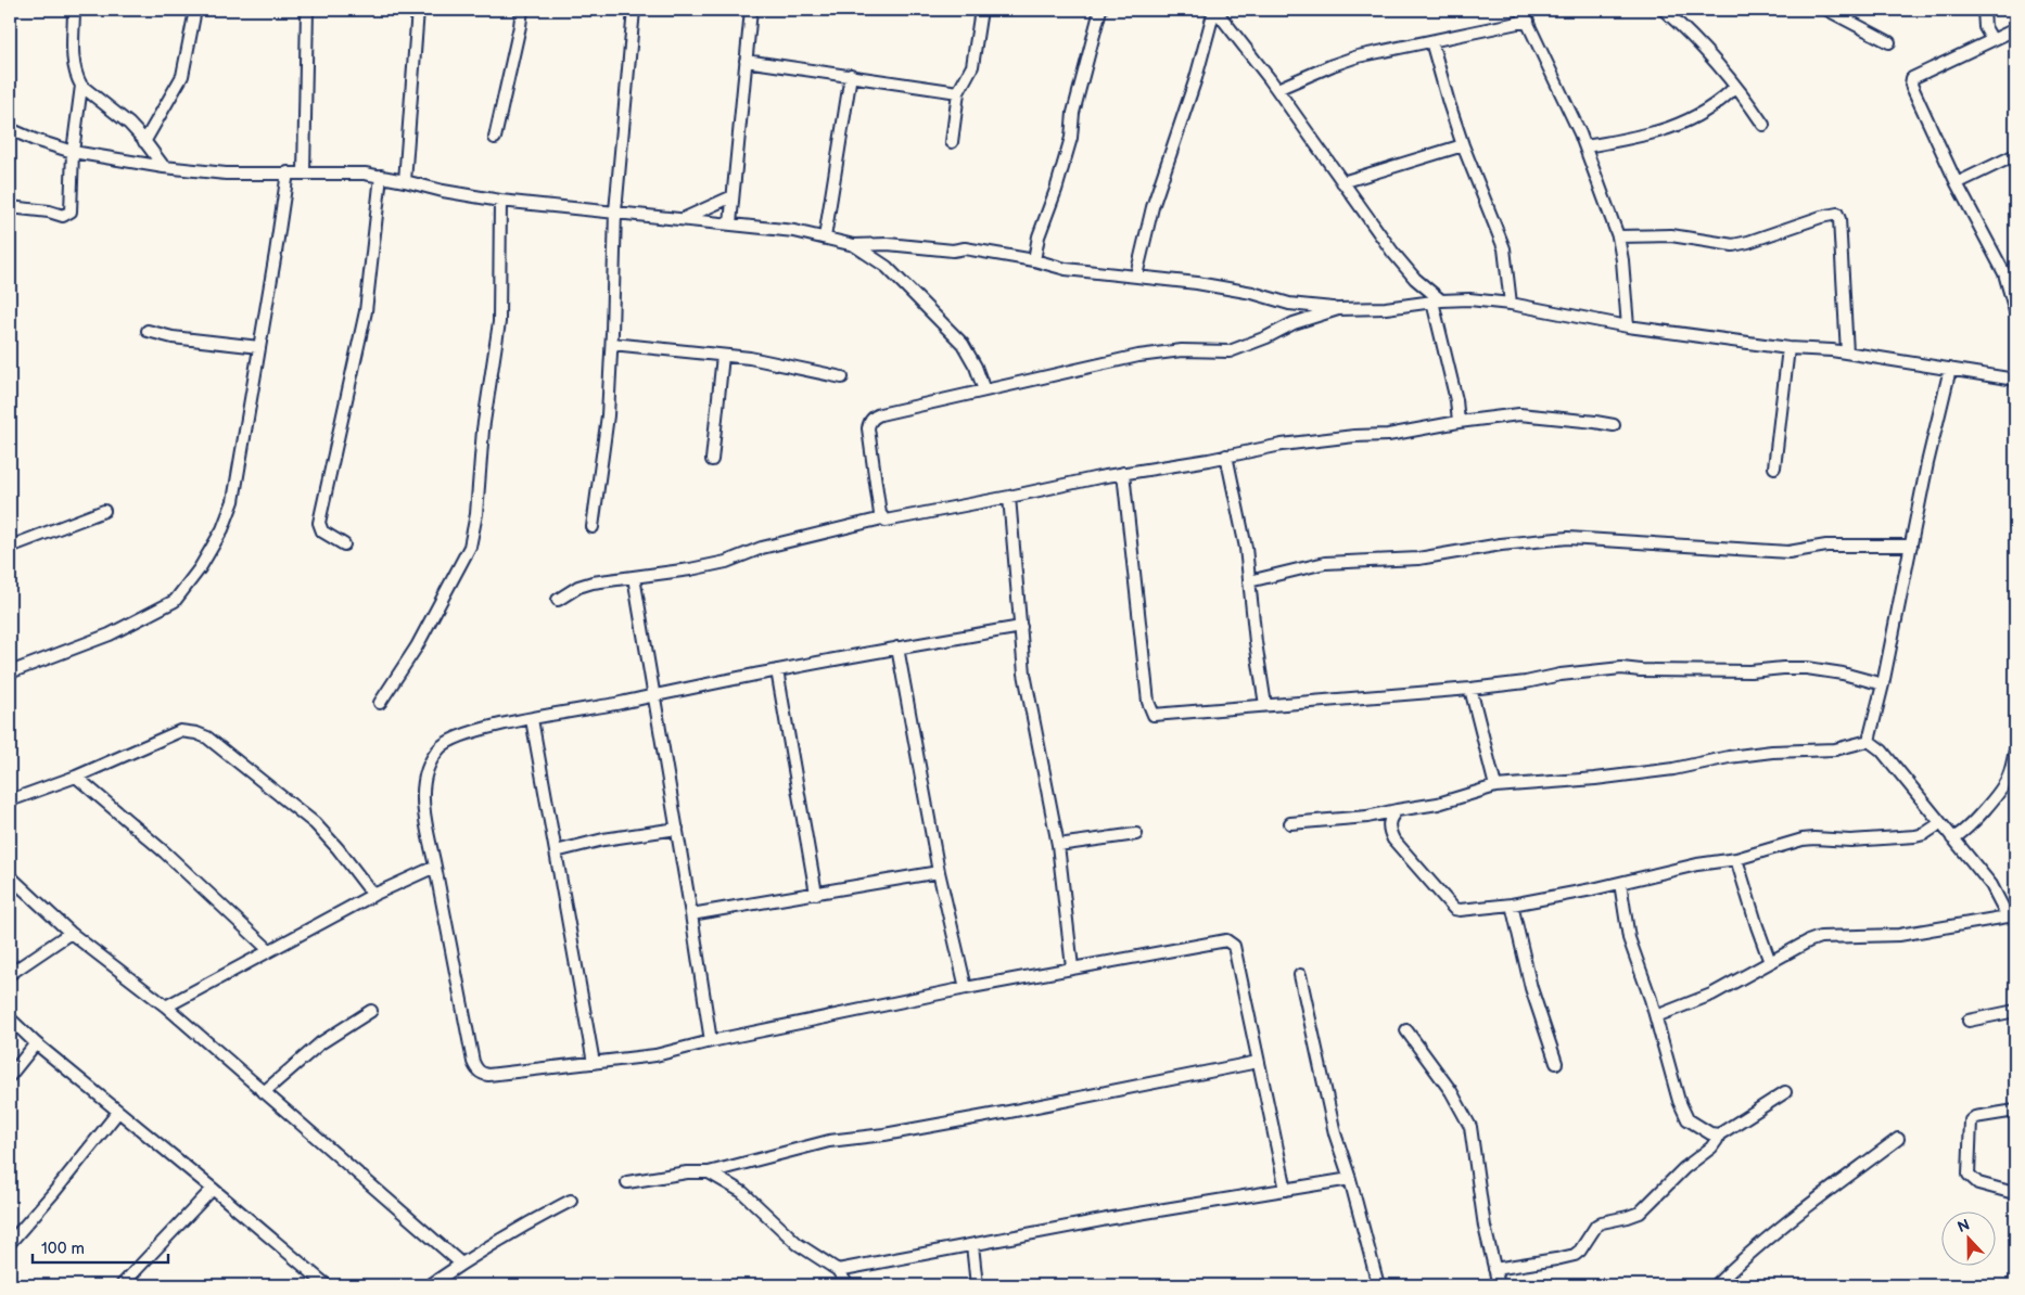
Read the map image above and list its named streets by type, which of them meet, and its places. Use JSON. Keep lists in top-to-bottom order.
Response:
{
  "scale_bar": "100 m",
  "north": "top"
}
